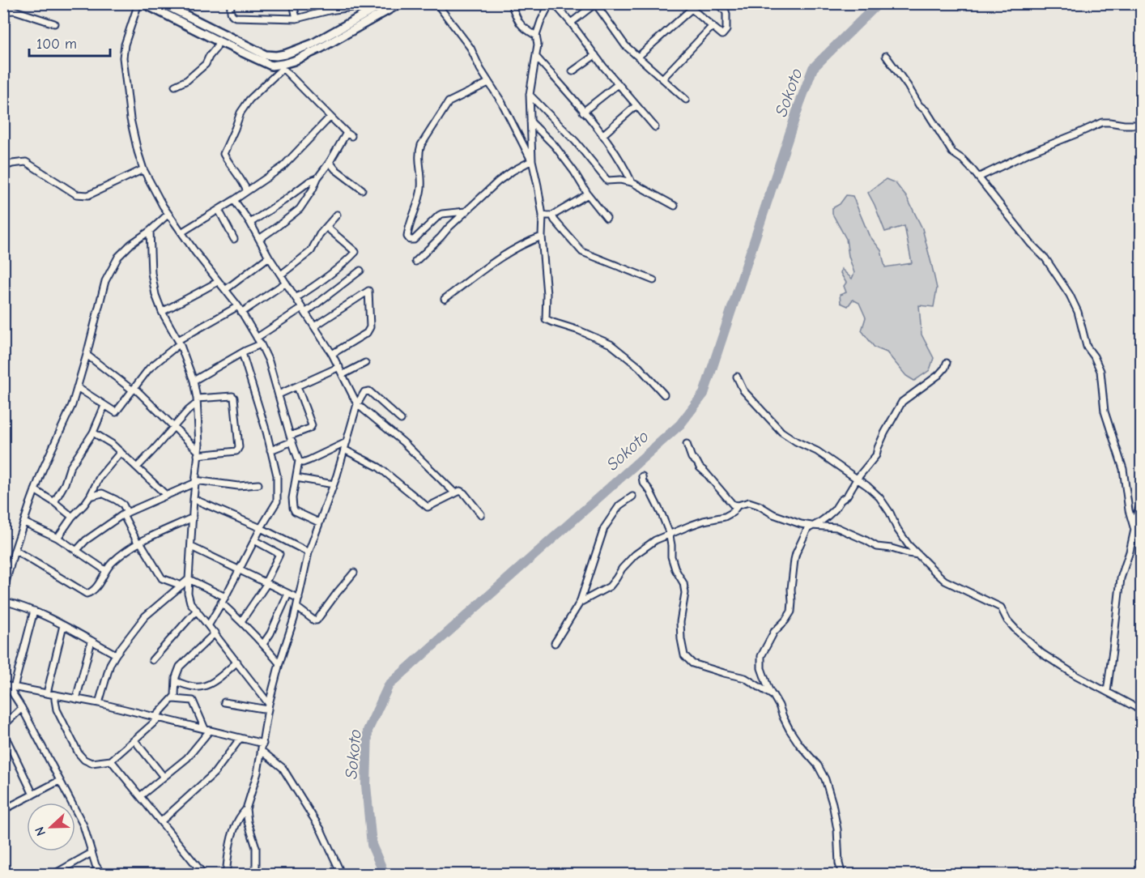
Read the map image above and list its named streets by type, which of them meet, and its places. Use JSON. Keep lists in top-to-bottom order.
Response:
{
  "water": ["Sokoto"],
  "scale_bar": "100 m",
  "north": "left"
}
